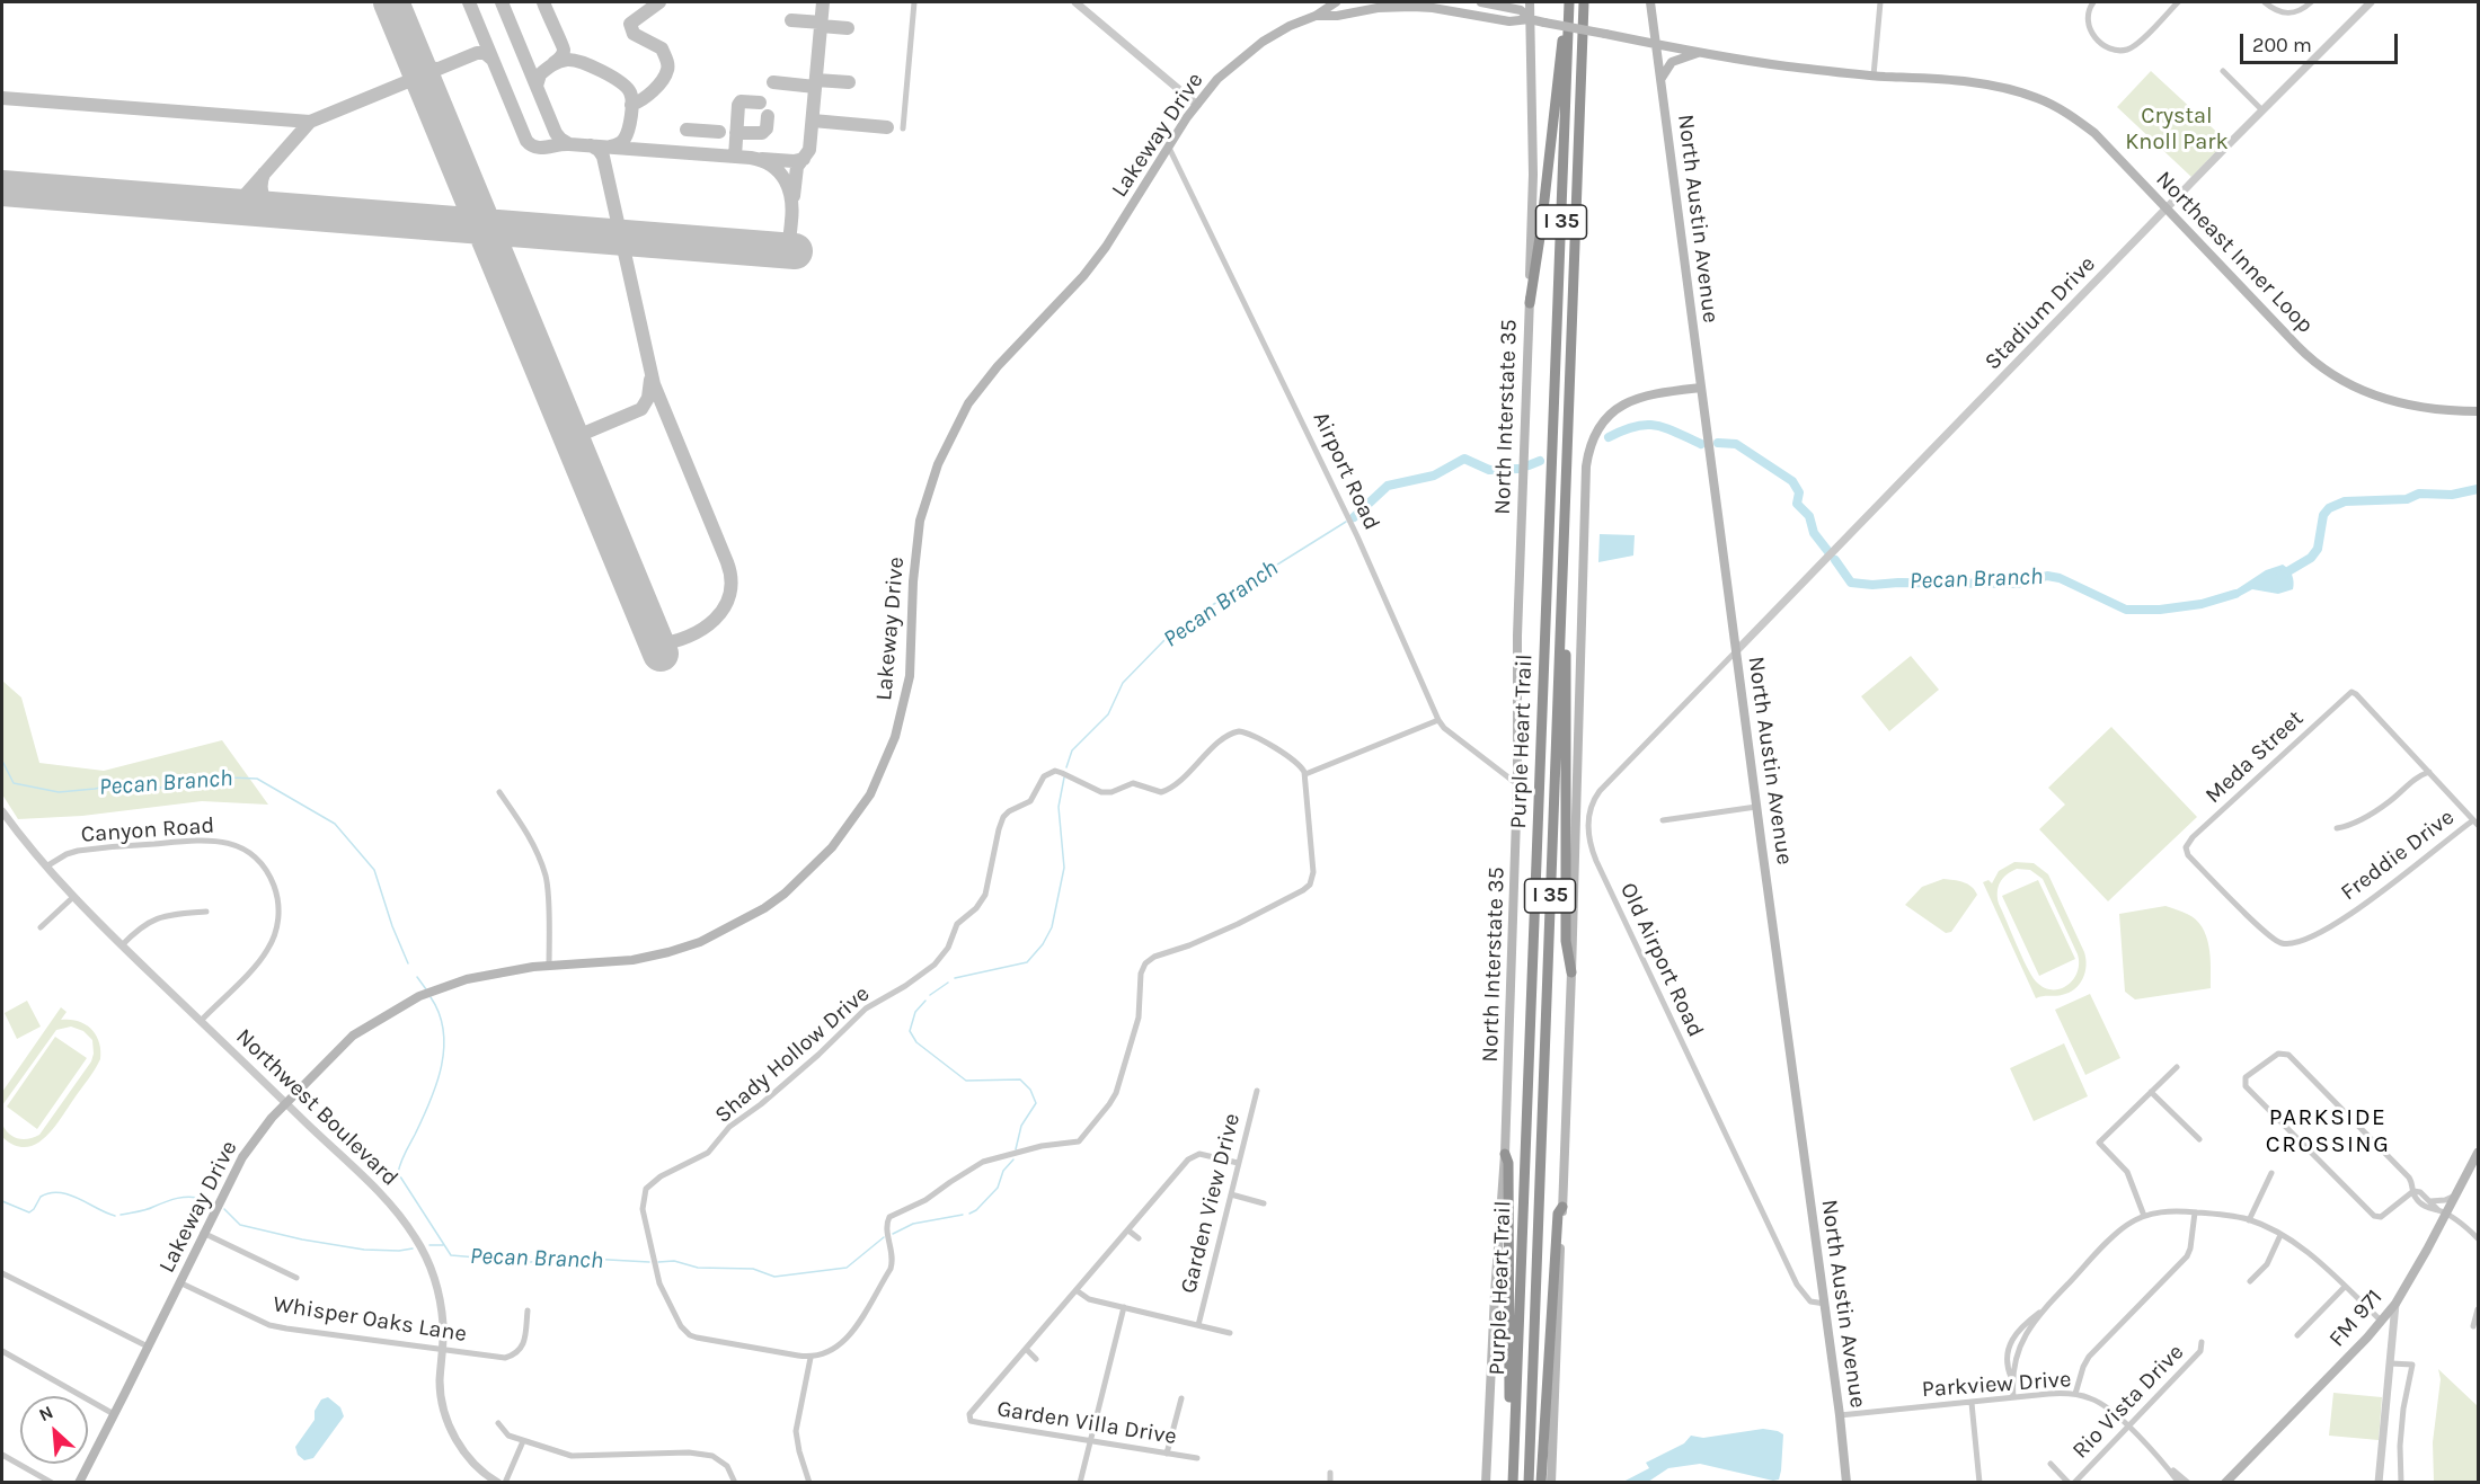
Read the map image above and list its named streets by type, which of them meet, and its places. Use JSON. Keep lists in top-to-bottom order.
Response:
{
  "streets": {
    "highway": ["I 35", "Purple Heart Trail"],
    "main road": [
      "Lakeway Drive",
      "North Austin Avenue",
      "Northeast Inner Loop",
      "North Interstate 35",
      "FM 971"
    ],
    "street": [
      "Stadium Drive",
      "Airport Road",
      "Meda Street",
      "Canyon Road",
      "Freddie Drive",
      "Old Airport Road",
      "Shady Hollow Drive",
      "Northwest Boulevard",
      "Garden View Drive",
      "Whisper Oaks Lane",
      "Parkview Drive",
      "Rio Vista Drive",
      "Garden Villa Drive"
    ]
  },
  "crossings": [
    ["Lakeway Drive", "North Austin Avenue"],
    ["Lakeway Drive", "Northeast Inner Loop"],
    ["Lakeway Drive", "North Interstate 35"],
    ["Lakeway Drive", "Airport Road"],
    ["Lakeway Drive", "Northwest Boulevard"],
    ["Lakeway Drive", "Whisper Oaks Lane"],
    ["North Austin Avenue", "Northeast Inner Loop"],
    ["North Austin Avenue", "Stadium Drive"],
    ["North Austin Avenue", "Old Airport Road"],
    ["North Austin Avenue", "Parkview Drive"],
    ["Northeast Inner Loop", "Stadium Drive"],
    ["Stadium Drive", "Old Airport Road"],
    ["North Interstate 35", "Airport Road"],
    ["Meda Street", "Freddie Drive"],
    ["Canyon Road", "Northwest Boulevard"],
    ["Northwest Boulevard", "Whisper Oaks Lane"],
    ["Parkview Drive", "Rio Vista Drive"]
  ],
  "districts": ["PARKSIDE CROSSING"],
  "water": ["Pecan Branch"],
  "parks": ["Crystal Knoll Park"],
  "scale_bar": "200 m",
  "north": "top left"
}
